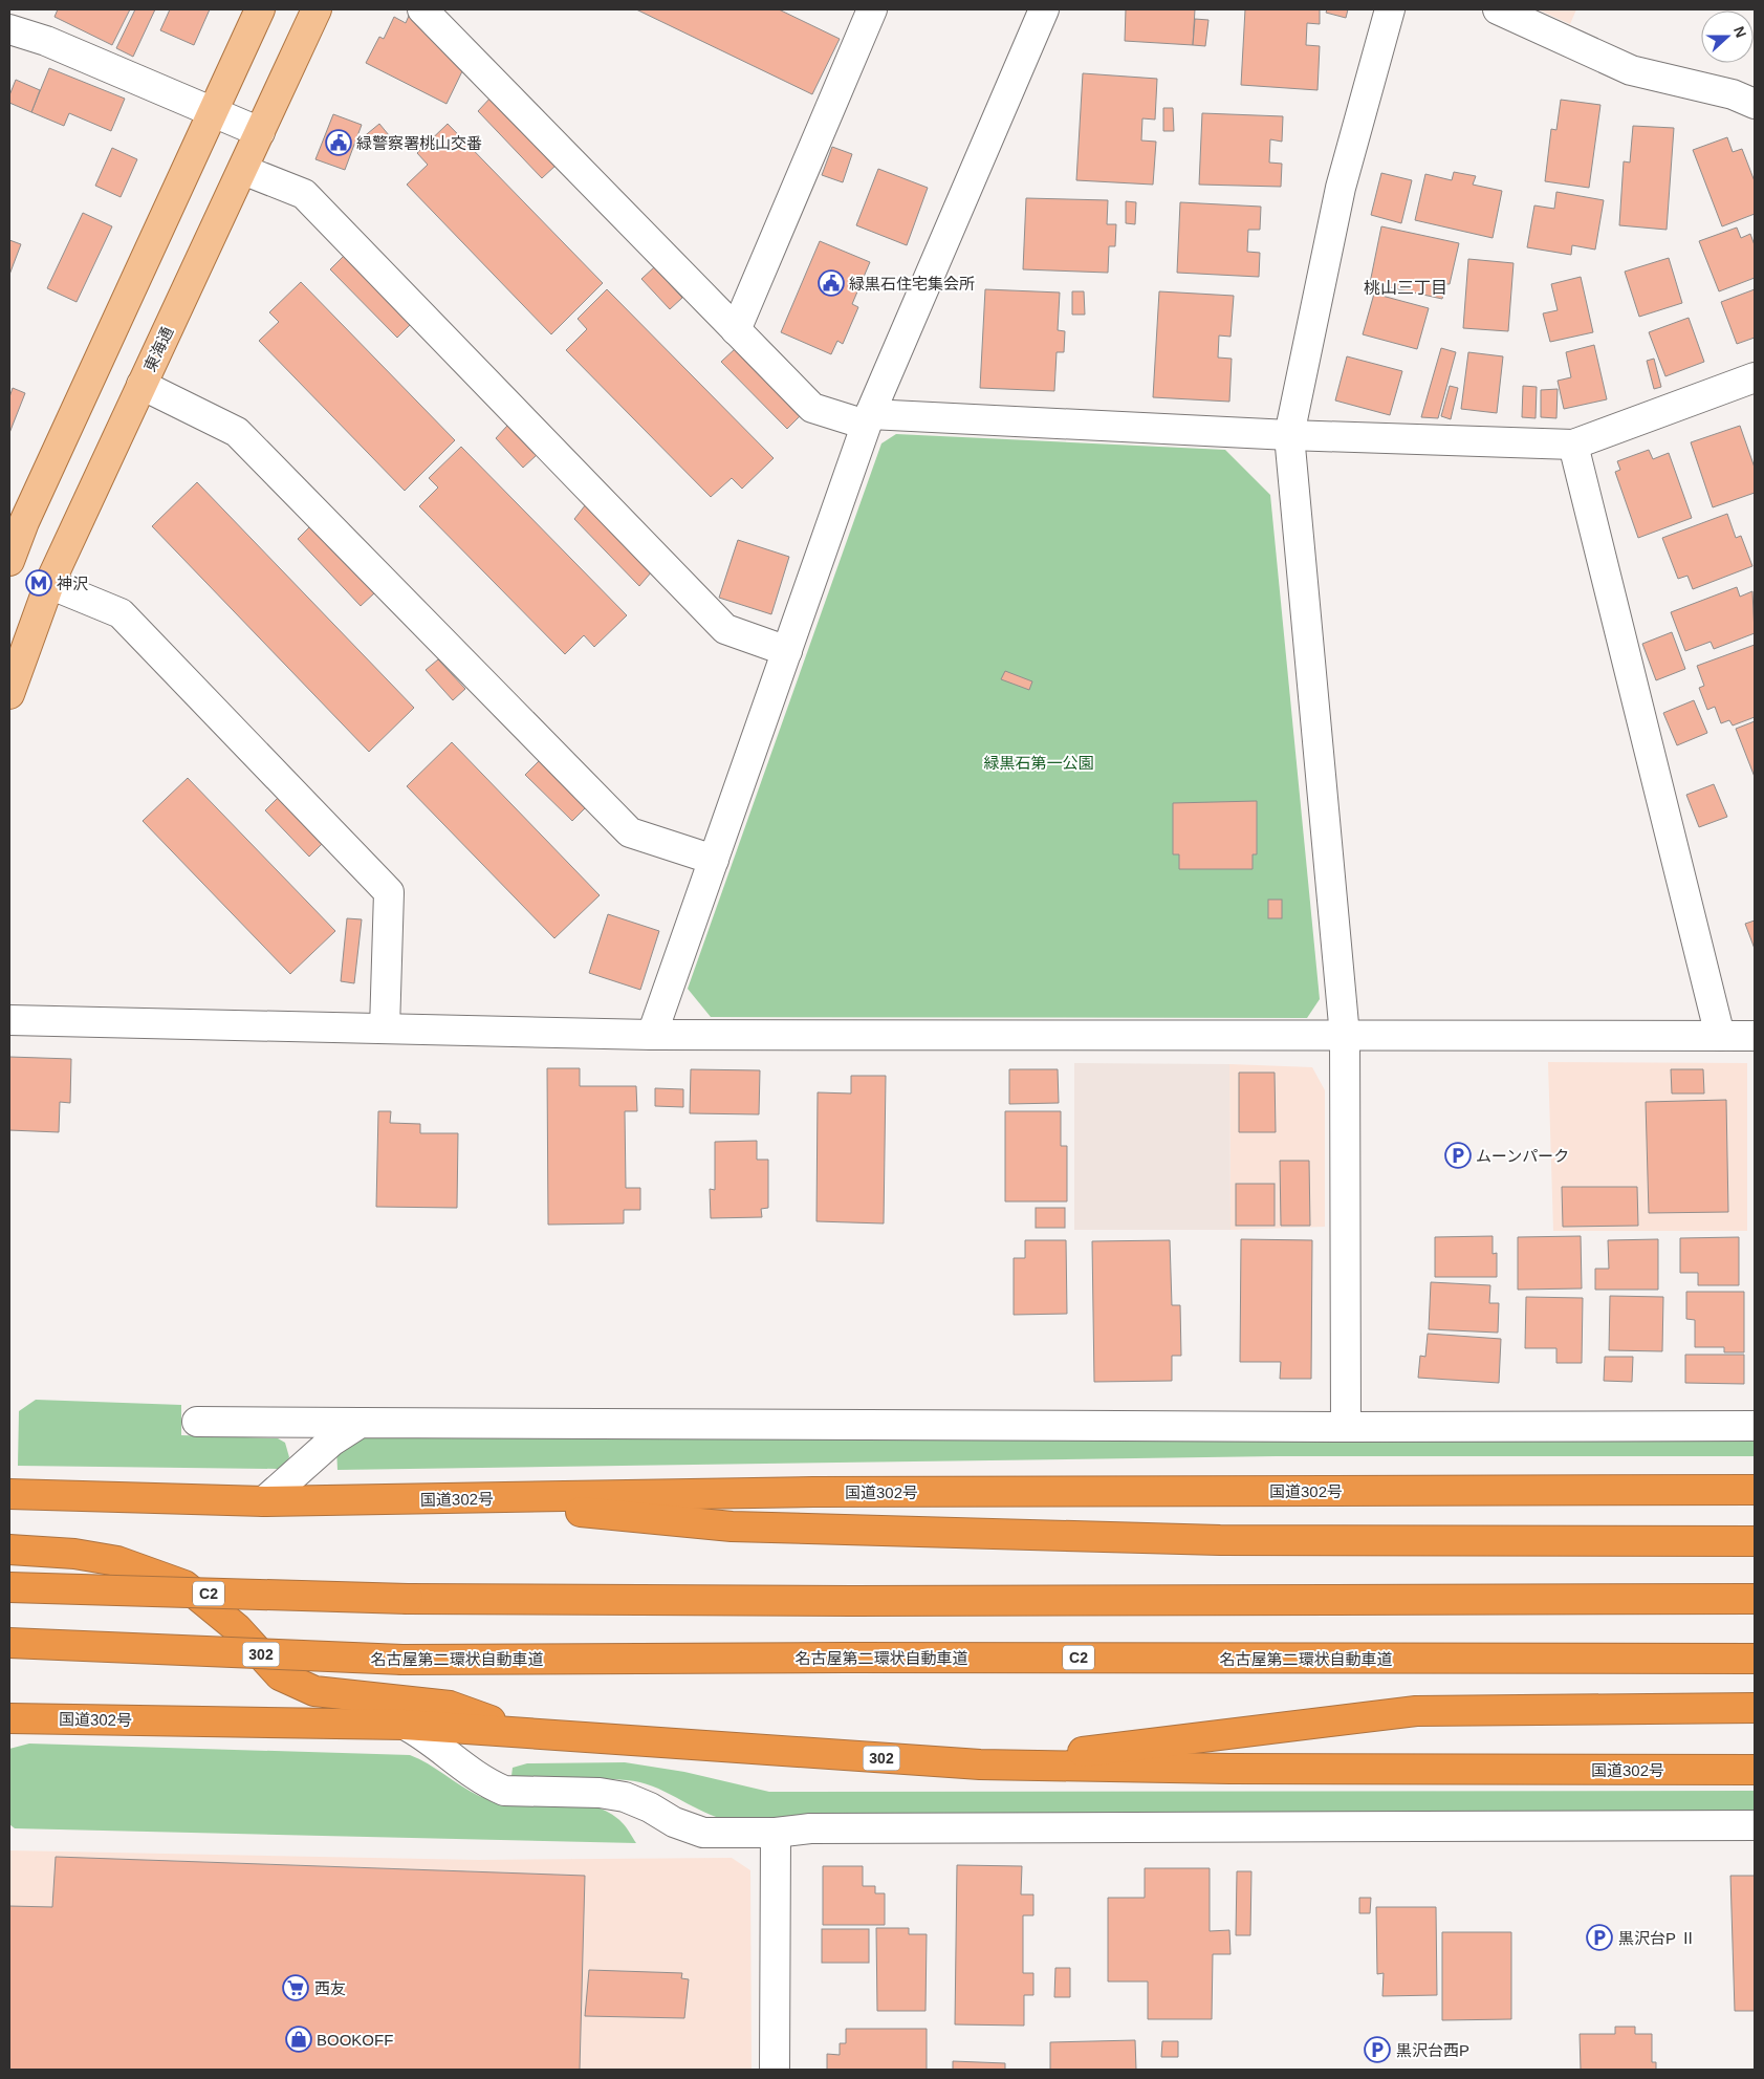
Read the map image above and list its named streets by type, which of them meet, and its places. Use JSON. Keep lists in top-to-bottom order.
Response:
{
  "streets": {
    "highway": [
      "国道302号",
      "C2",
      "302",
      "名古屋第二環状自動車道"
    ],
    "main road": ["東海通"]
  },
  "districts": ["桃山三丁目"],
  "parks": ["緑黒石第一公園"],
  "places": {
    "public building": ["緑警察署桃山交番", "緑黒石住宅集会所"],
    "metro station": ["神沢"],
    "parking": ["ムーンパーク", "黒沢台P Ⅱ", "黒沢台西P"],
    "supermarket": ["西友"],
    "shop": ["BOOKOFF"]
  },
  "north": "right"
}
